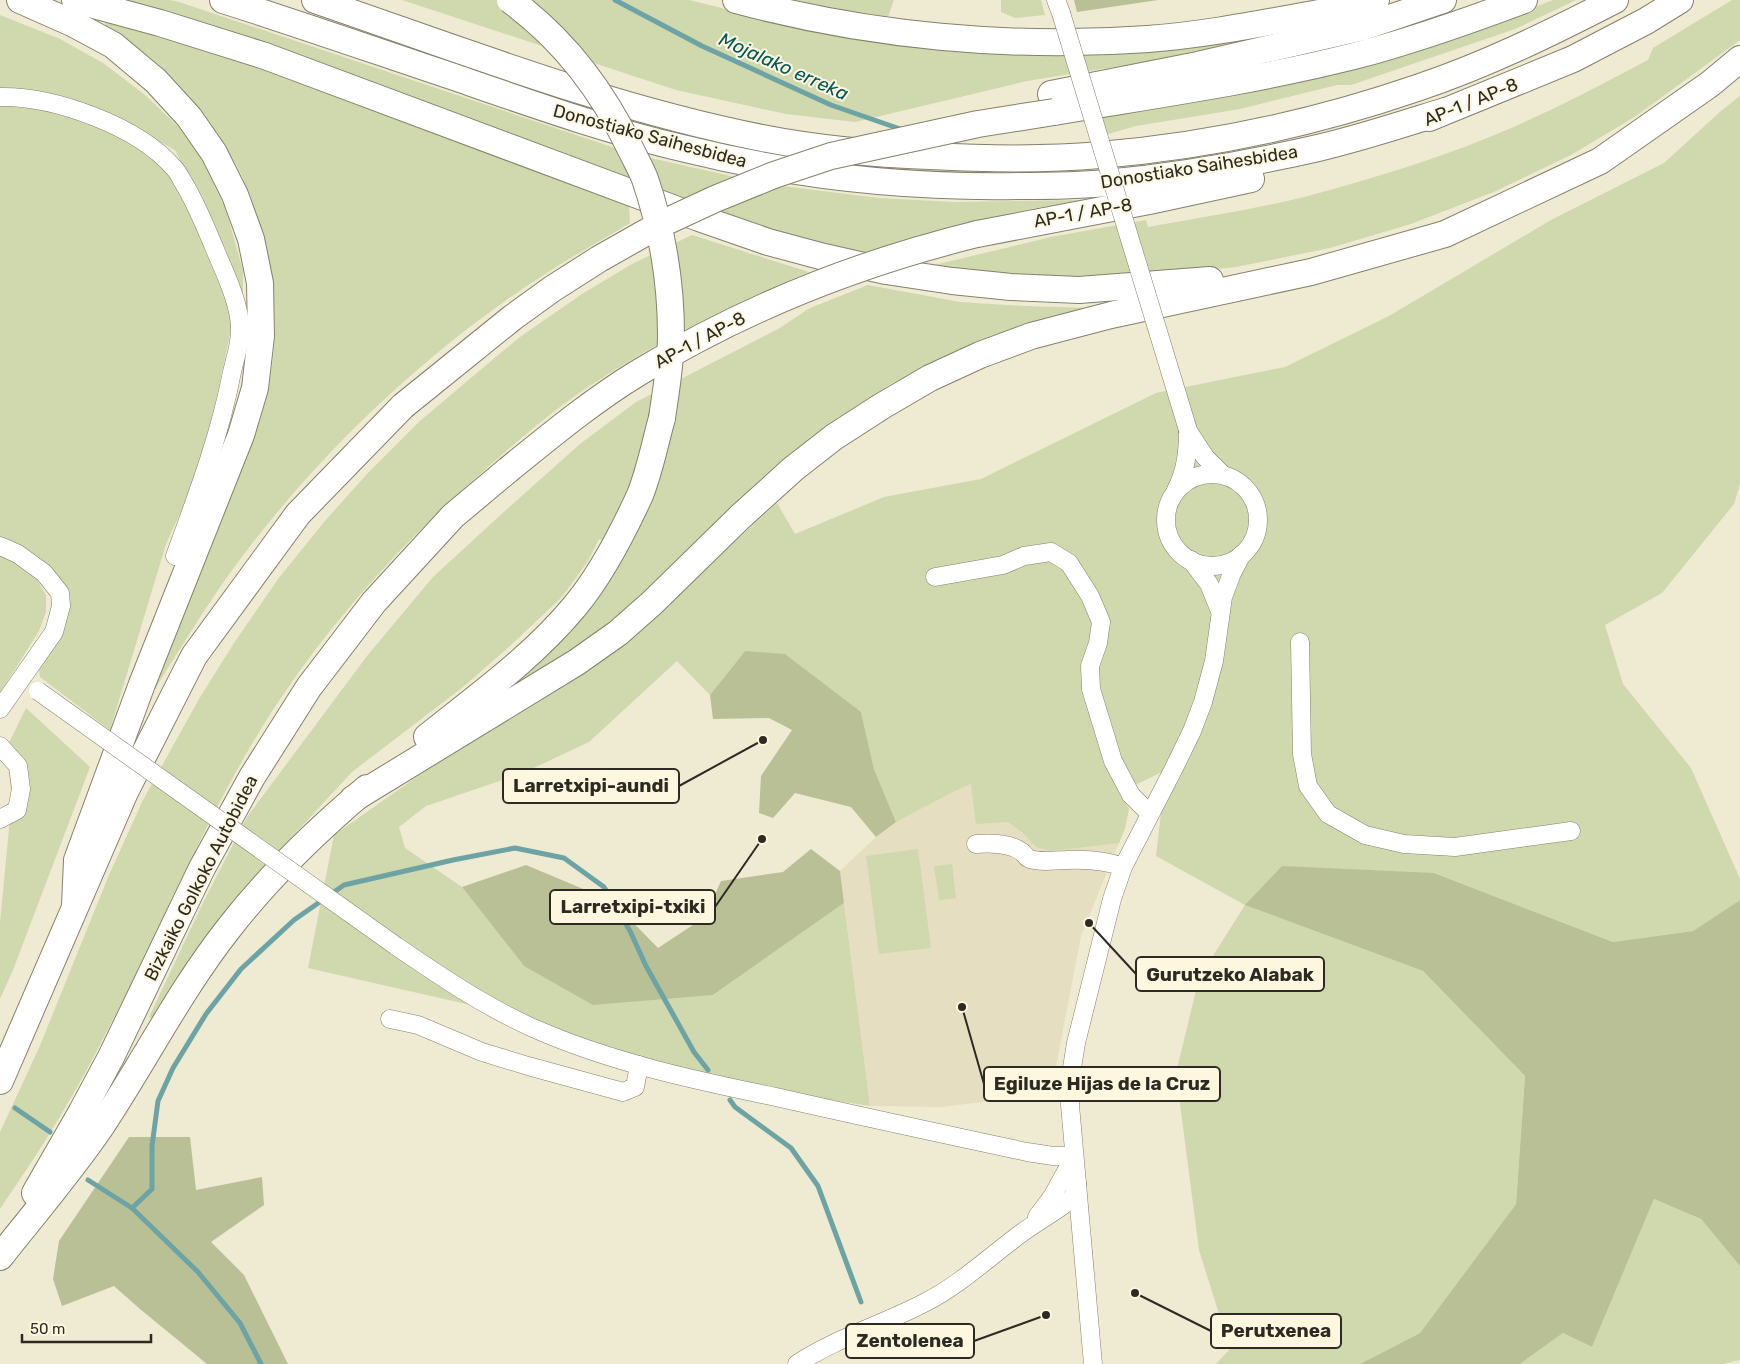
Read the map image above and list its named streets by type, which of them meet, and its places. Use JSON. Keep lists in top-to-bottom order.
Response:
{
  "streets": {
    "highway": ["AP-1 / AP-8", "Donostiako Saihesbidea", "Bizkaiko Golkoko Autobidea"]
  },
  "crossings": [
    ["AP-1 / AP-8", "Donostiako Saihesbidea"],
    ["AP-1 / AP-8", "Bizkaiko Golkoko Autobidea"]
  ],
  "water": ["Mojalako erreka"],
  "places": [
    "Larretxipi-aundi",
    "Larretxipi-txiki",
    "Gurutzeko Alabak",
    "Egiluze Hijas de la Cruz",
    "Perutxenea",
    "Zentolenea"
  ],
  "scale_bar": "50 m"
}
